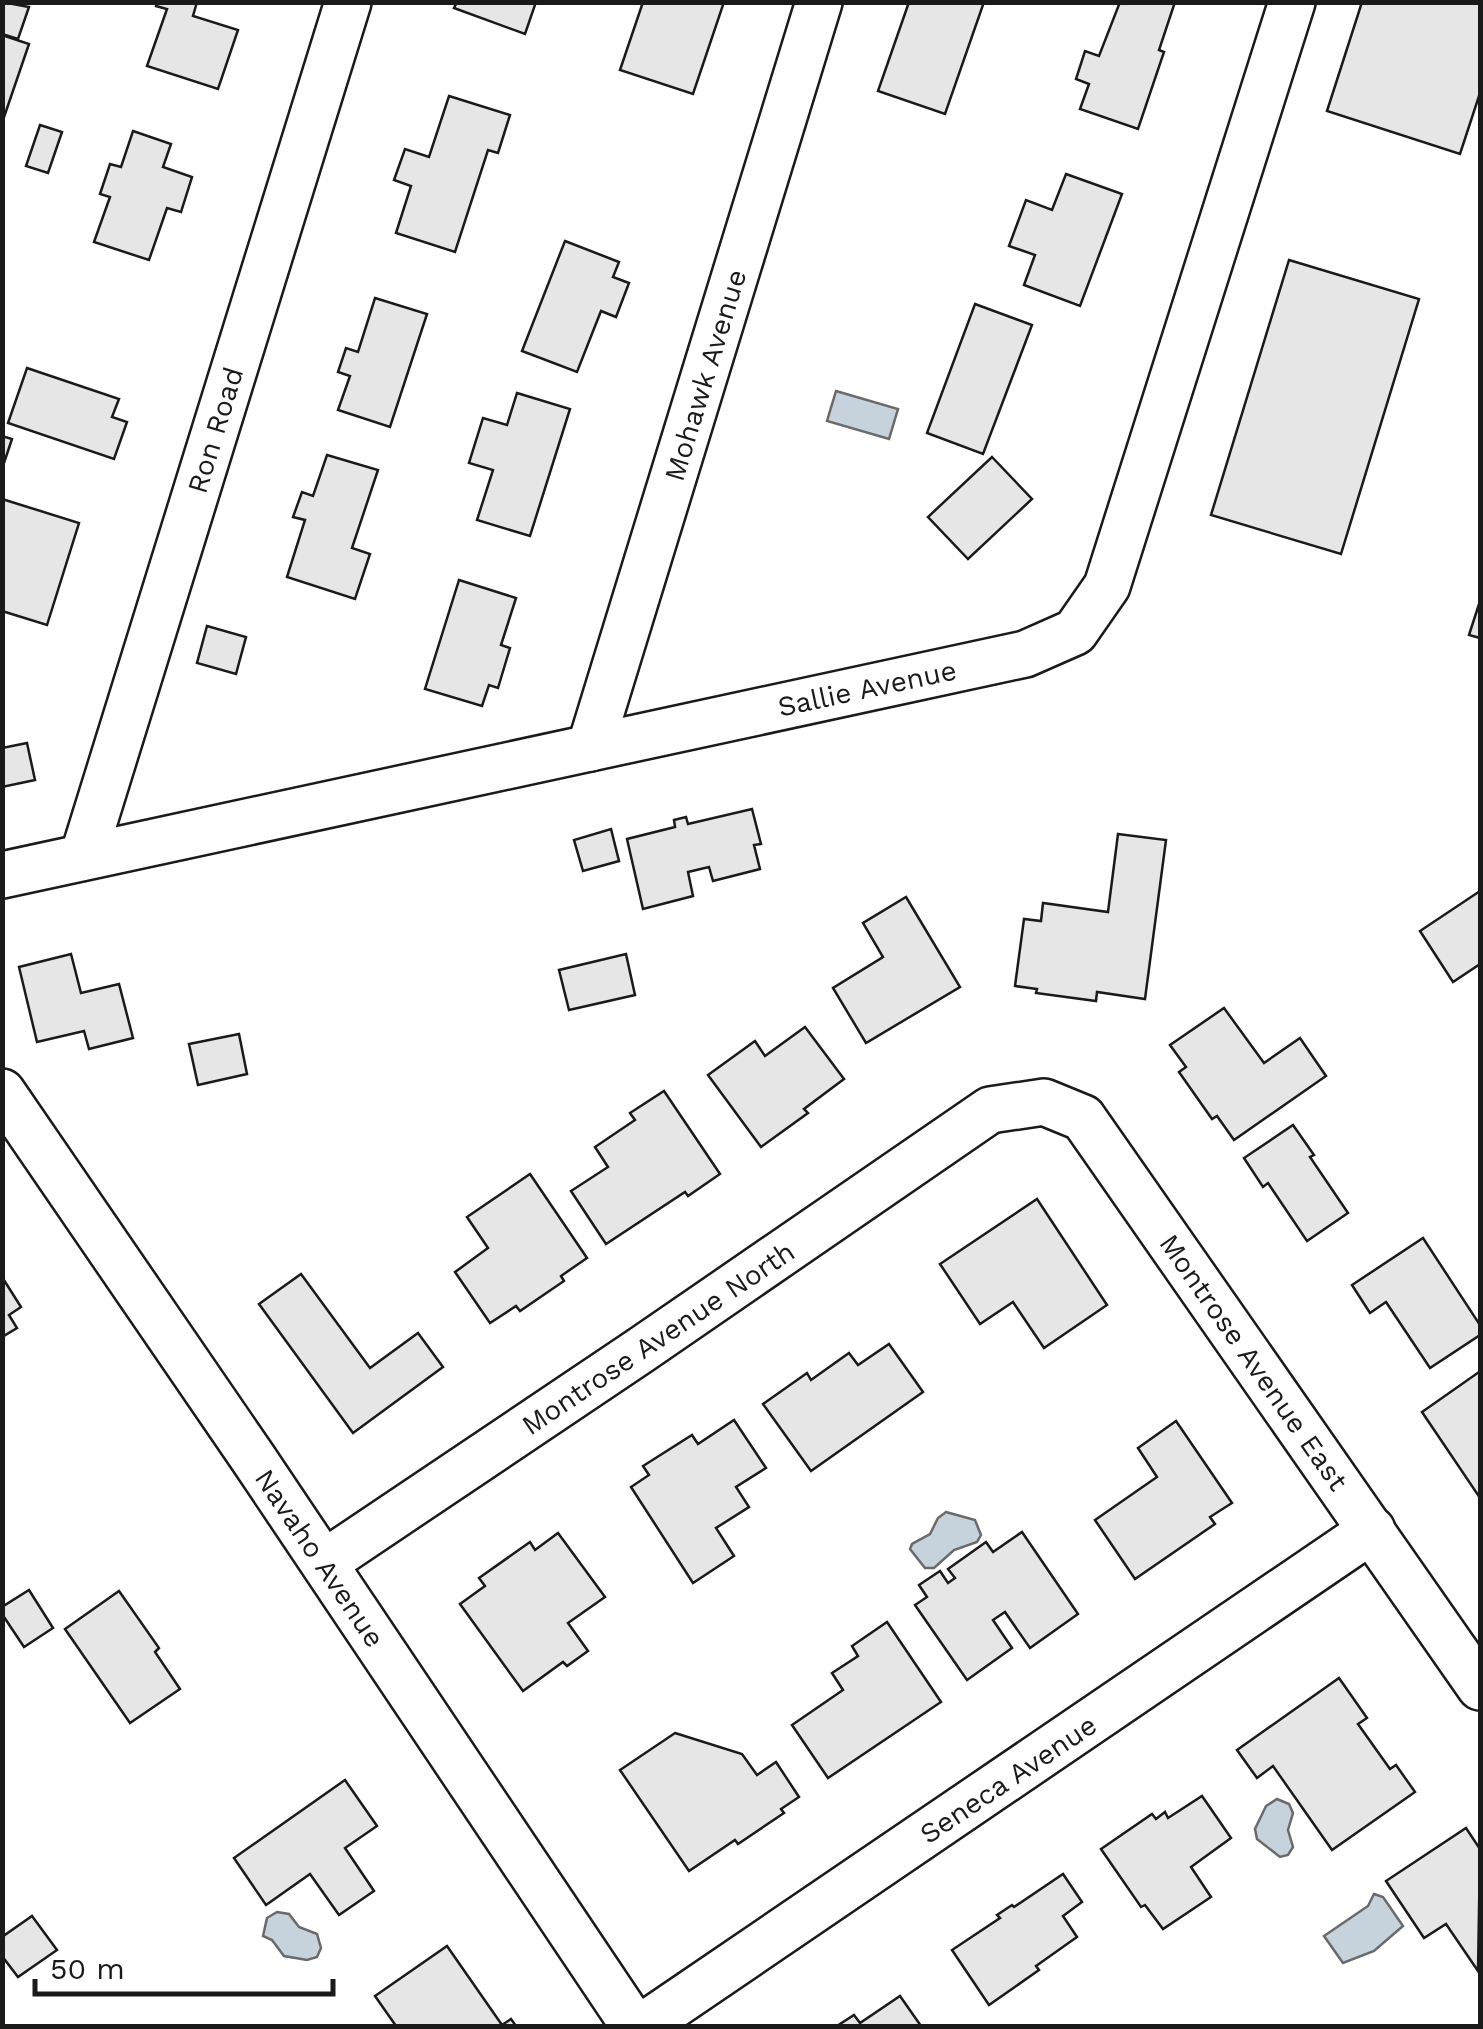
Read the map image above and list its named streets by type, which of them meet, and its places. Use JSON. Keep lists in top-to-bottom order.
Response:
{
  "streets": {
    "street": [
      "Mohawk Avenue",
      "Ron Road",
      "Sallie Avenue",
      "Montrose Avenue North",
      "Montrose Avenue East",
      "Navaho Avenue",
      "Seneca Avenue"
    ]
  },
  "crossings": [
    ["Mohawk Avenue", "Sallie Avenue"],
    ["Ron Road", "Sallie Avenue"],
    ["Montrose Avenue North", "Montrose Avenue East"],
    ["Montrose Avenue North", "Navaho Avenue"],
    ["Montrose Avenue East", "Seneca Avenue"]
  ],
  "scale_bar": "50 m"
}
